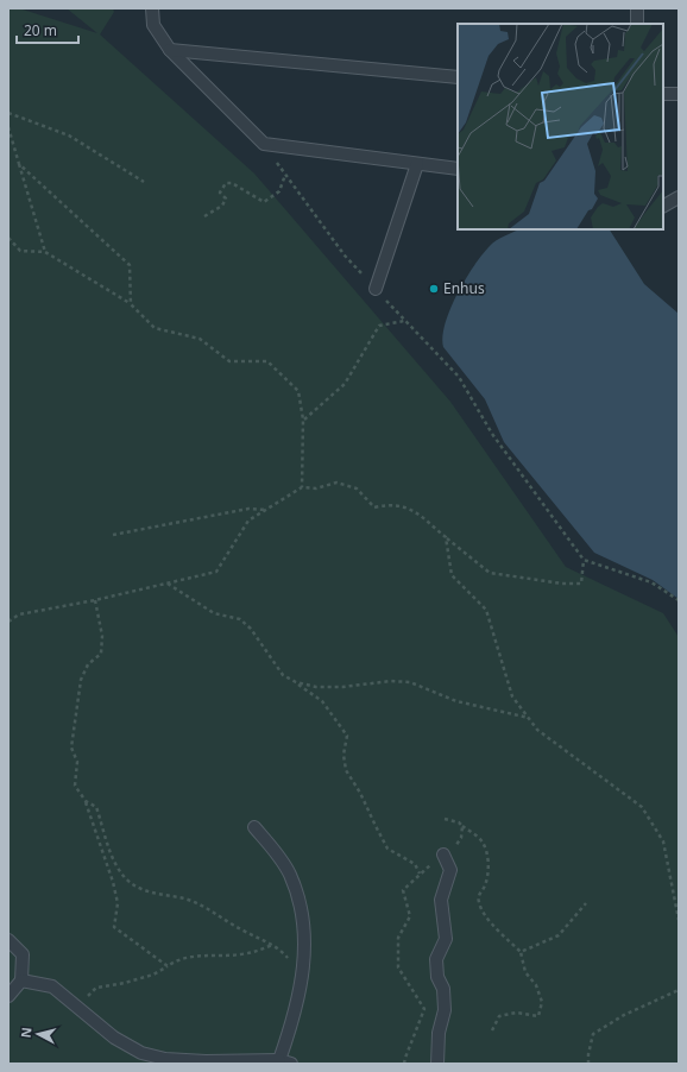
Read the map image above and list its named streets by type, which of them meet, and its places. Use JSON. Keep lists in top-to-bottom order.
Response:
{
  "places": ["Enhus"],
  "scale_bar": "20 m",
  "north": "left"
}
